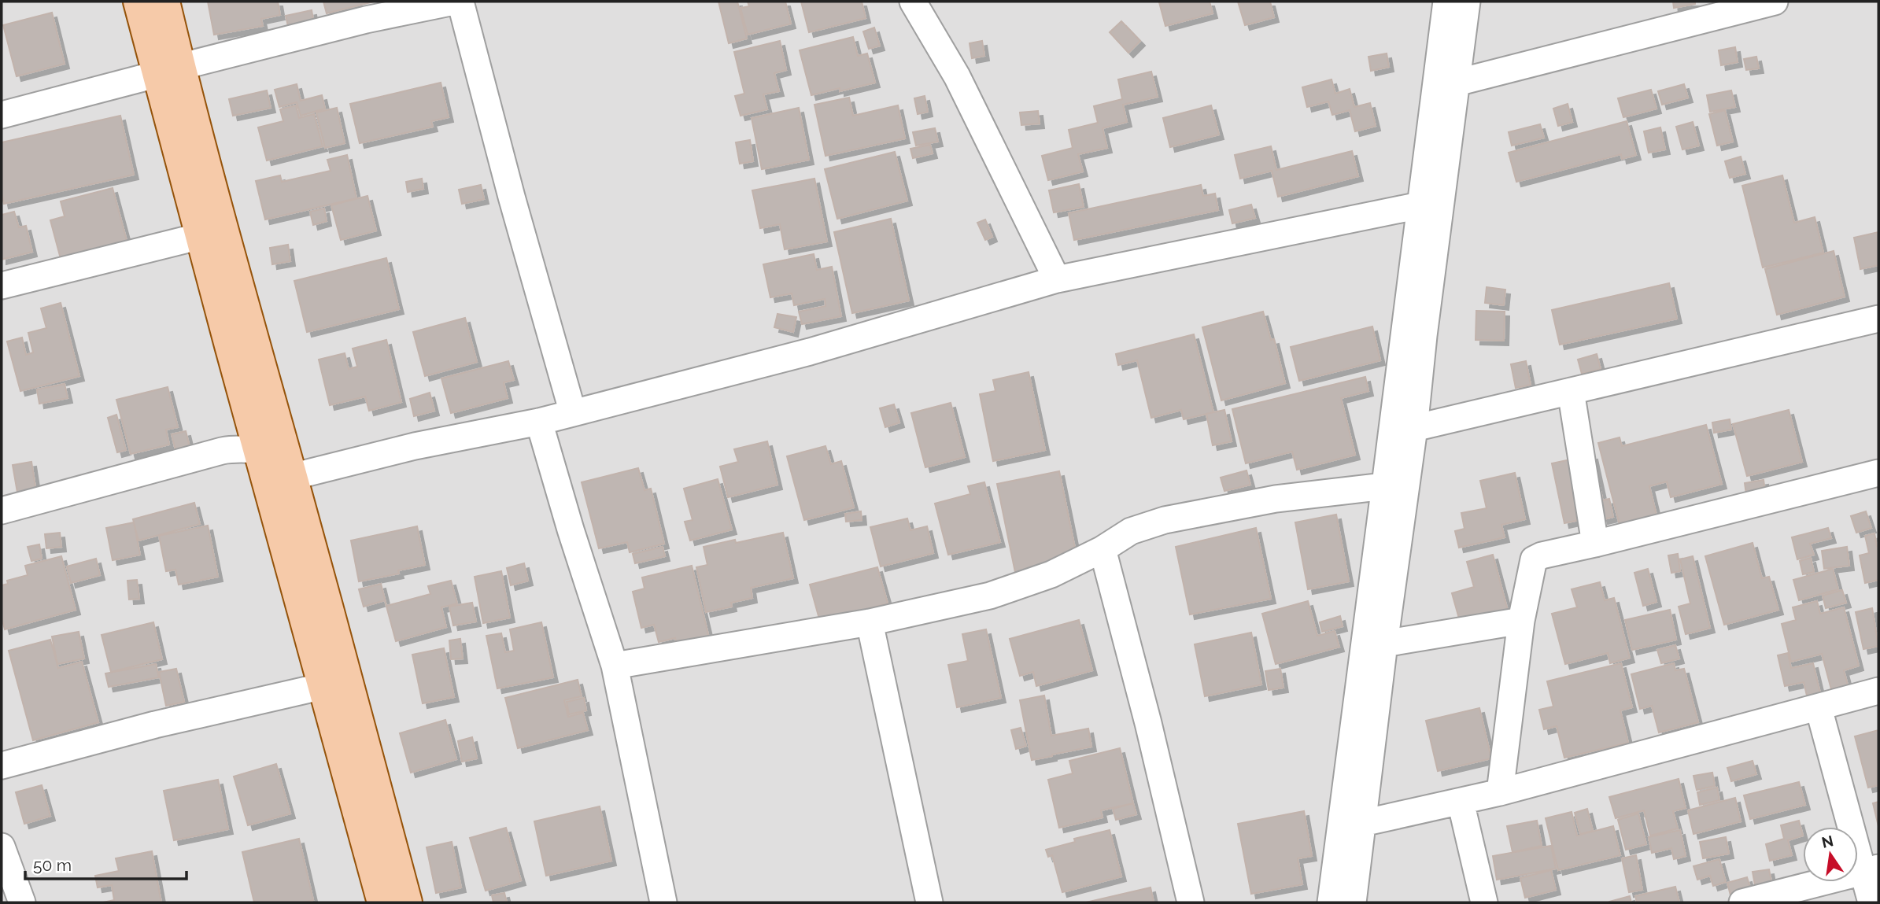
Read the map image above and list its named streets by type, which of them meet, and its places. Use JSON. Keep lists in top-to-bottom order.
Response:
{
  "scale_bar": "50 m",
  "north": "top"
}
